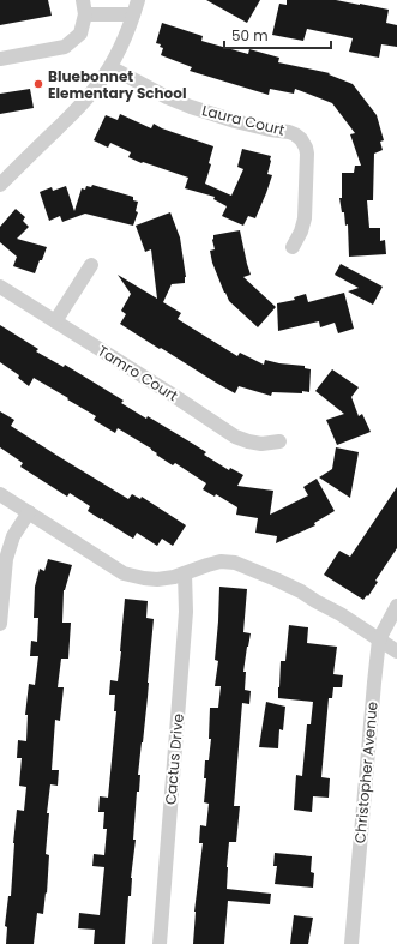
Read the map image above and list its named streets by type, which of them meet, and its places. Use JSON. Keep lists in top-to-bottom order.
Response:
{
  "streets": {
    "street": [
      "Laura Court",
      "Tamro Court",
      "Cactus Drive",
      "Christopher Avenue"
    ]
  },
  "places": ["Bluebonnet Elementary School"],
  "scale_bar": "50 m"
}
